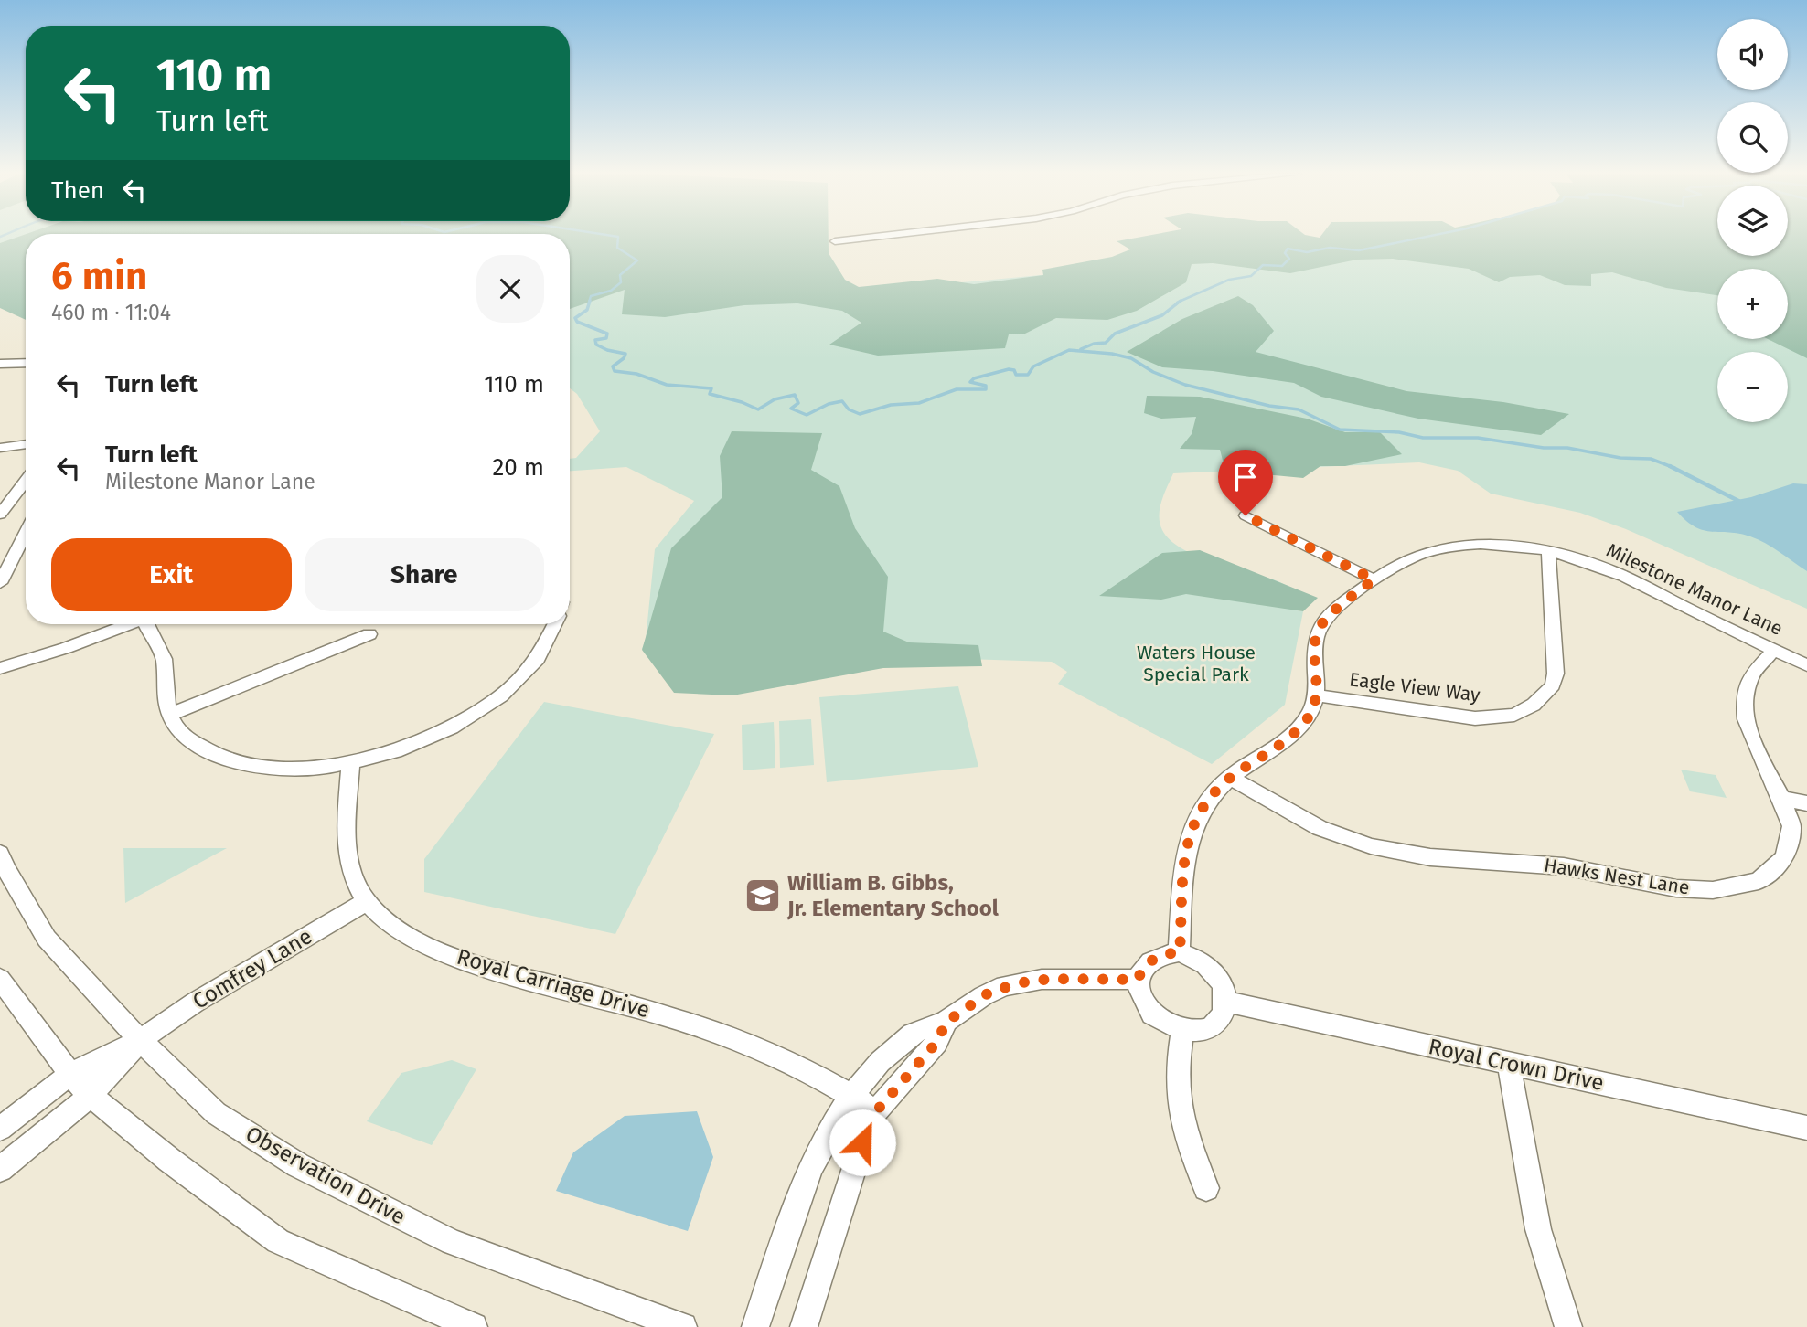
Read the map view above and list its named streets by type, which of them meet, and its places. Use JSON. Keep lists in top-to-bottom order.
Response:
{
  "streets": {
    "street": [
      "Milestone Manor Lane",
      "Eagle View Way",
      "Hawks Nest Lane",
      "Comfrey Lane",
      "Royal Carriage Drive",
      "Royal Crown Drive",
      "Observation Drive"
    ]
  },
  "crossings": [
    ["Milestone Manor Lane", "Eagle View Way"],
    ["Milestone Manor Lane", "Hawks Nest Lane"],
    ["Milestone Manor Lane", "Royal Crown Drive"],
    ["Comfrey Lane", "Royal Carriage Drive"],
    ["Comfrey Lane", "Observation Drive"]
  ],
  "parks": ["Waters House Special Park"],
  "places": {
    "school or university": ["William B. Gibbs, Jr. Elementary School"]
  },
  "page": {
    "map_buttons": ["+", "−"],
    "turn": ["110 m", "Turn left"],
    "then": "Then",
    "heading": ["6 min", "460 m · 11:04"],
    "list": [
      {
        "name": "Turn left",
        "value": "110 m"
      },
      {
        "name": "Turn left",
        "note": "Milestone Manor Lane",
        "value": "20 m"
      }
    ],
    "buttons": ["Exit", "Share"]
  }
}
